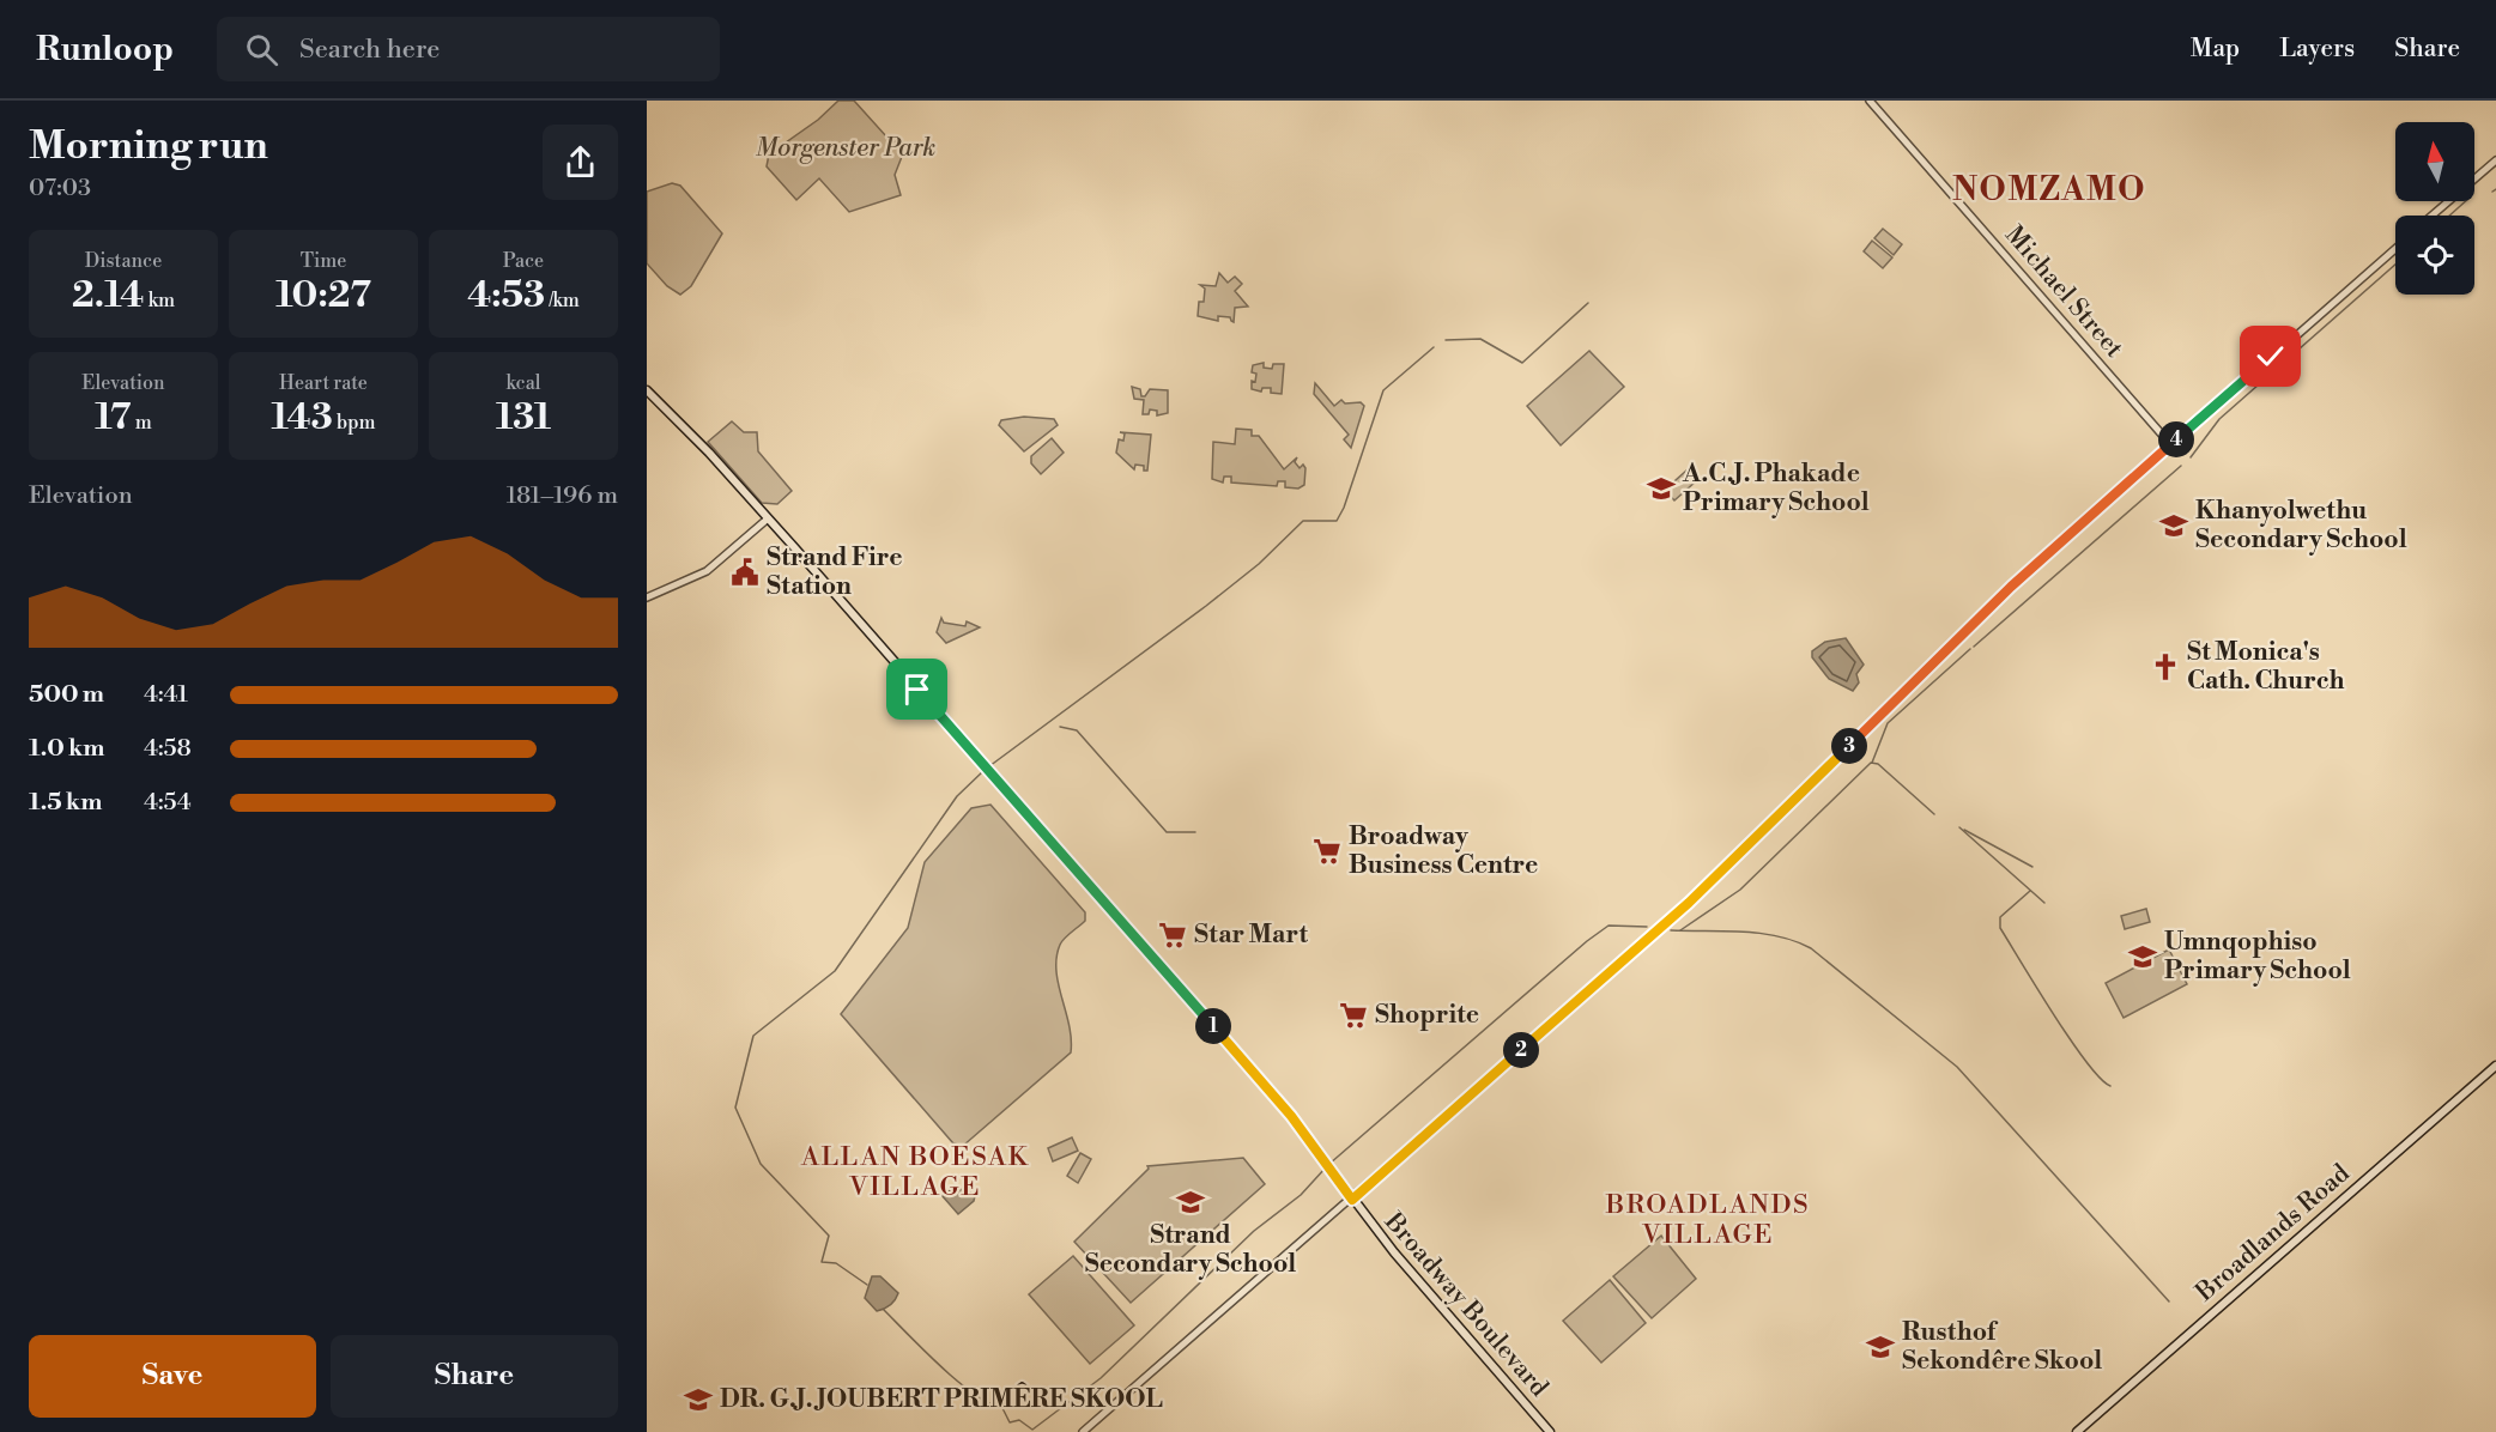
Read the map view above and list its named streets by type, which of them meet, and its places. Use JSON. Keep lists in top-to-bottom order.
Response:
{
  "streets": {
    "main road": ["Broadlands Road", "Broadway Boulevard"],
    "street": ["Michael Street"]
  },
  "districts": ["NOMZAMO", "ALLAN BOESAK VILLAGE", "BROADLANDS VILLAGE"],
  "parks": ["Morgenster Park"],
  "places": {
    "school or university": [
      "A.C.J. Phakade Primary School",
      "Khanyolwethu Secondary School",
      "Umnqophiso Primary School",
      "Strand Secondary School",
      "Rusthof Sekondêre Skool",
      "DR. G.J. JOUBERT PRIMÊRE SKOOL"
    ],
    "public building": ["Strand Fire Station"],
    "church": ["St Monica's Cath. Church"],
    "supermarket": ["Broadway Business Centre", "Star Mart", "Shoprite"]
  },
  "north": "top",
  "page": {
    "header": "Runloop",
    "search": "Search here",
    "nav": ["Map", "Layers", "Share"],
    "heading": ["Morning run", "07:03"],
    "stats": [
      ["Distance", "2.14 km"],
      ["Time", "10:27"],
      ["Pace", "4:53 /km"],
      ["Elevation", "17 m"],
      ["Heart rate", "143 bpm"],
      ["kcal", "131"]
    ],
    "pins": [
      "4",
      "3",
      "1",
      "2"
    ],
    "chart": ["Elevation", "181–196 m"],
    "list": [
      {
        "name": "500 m",
        "note": "4:41"
      },
      {
        "name": "1.0 km",
        "note": "4:58"
      },
      {
        "name": "1.5 km",
        "note": "4:54"
      }
    ],
    "buttons": ["Save", "Share"]
  }
}
